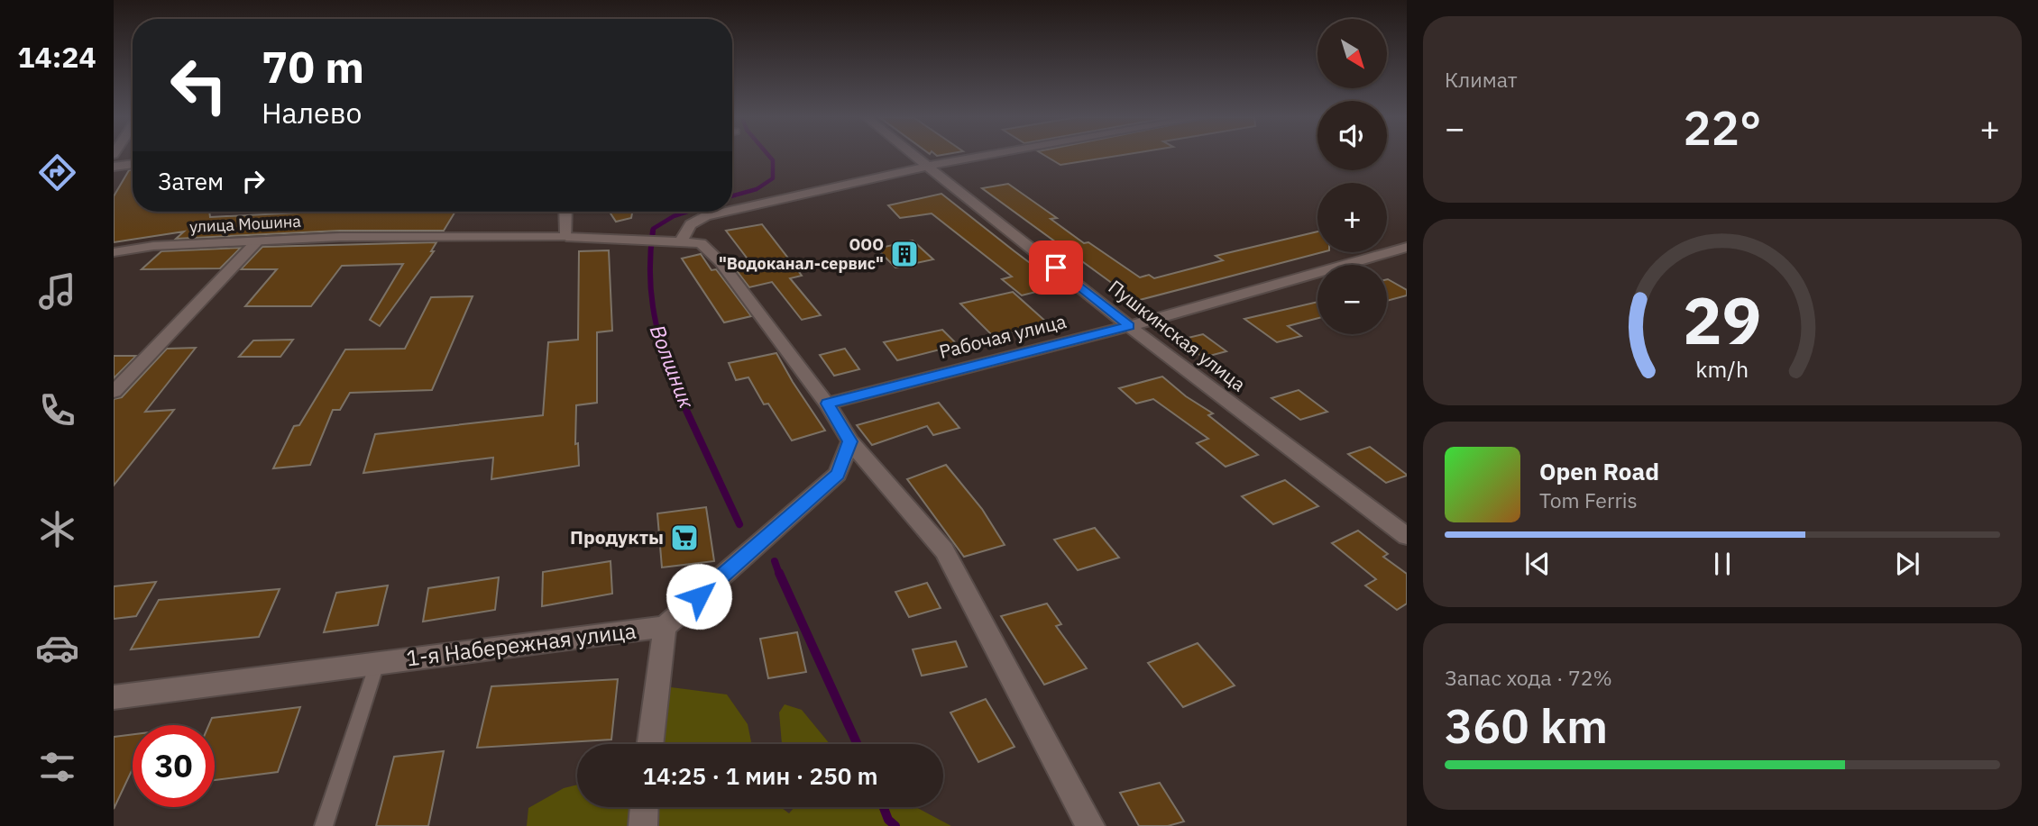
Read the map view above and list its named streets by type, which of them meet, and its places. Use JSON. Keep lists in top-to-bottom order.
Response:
{
  "streets": {
    "street": [
      "улица Мошина",
      "Пушкинская улица",
      "Рабочая улица",
      "1-я Набережная улица"
    ]
  },
  "crossings": [
    ["улица Мошина", "Рабочая улица"],
    ["Пушкинская улица", "Рабочая улица"]
  ],
  "water": ["Волшник"],
  "places": {
    "building": ["ООО \"Водоканал-сервис\""],
    "supermarket": ["Продукты"]
  },
  "north": "bottom right",
  "page": {
    "tabs": "14:24",
    "tile": [
      "Климат",
      ["Запас хода · 72%", "360 km"]
    ],
    "map_buttons": ["+", "−"],
    "turn": ["70 m", "Налево"],
    "heat": ["−", "22°", "+"],
    "then": "Затем",
    "song": ["Open Road", "Tom Ferris"],
    "limit": "30",
    "trip": "14:25 · 1 мин · 250 m",
    "gauge": ["29", "km/h"]
  }
}
